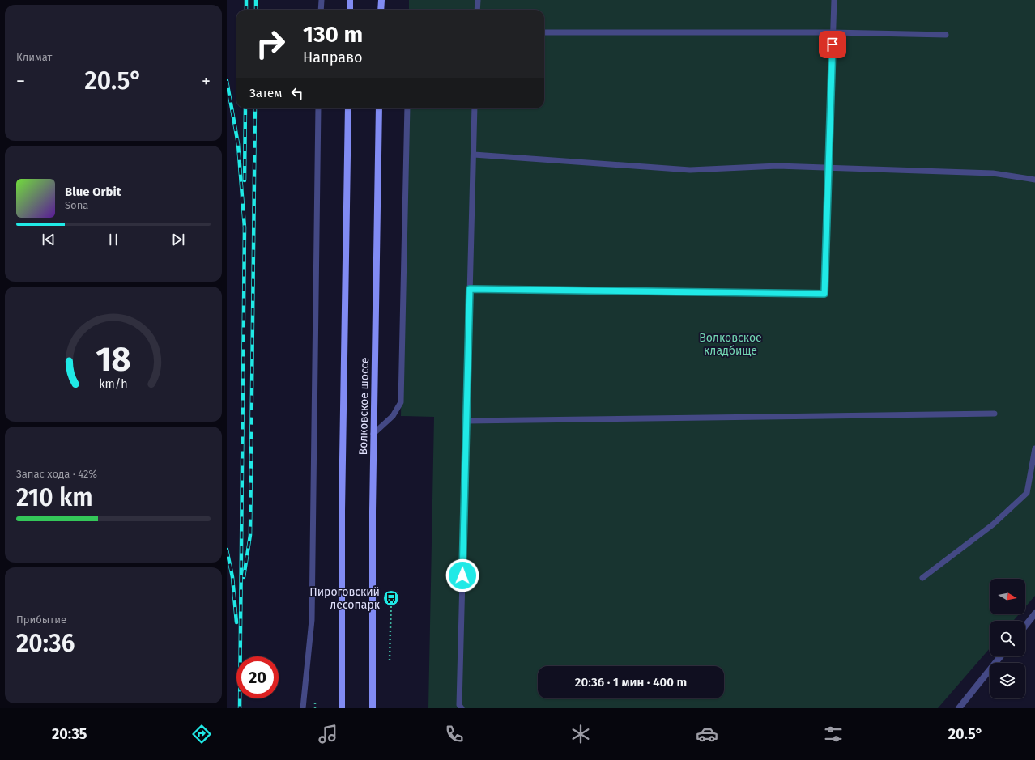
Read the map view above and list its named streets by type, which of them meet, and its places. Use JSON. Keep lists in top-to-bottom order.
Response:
{
  "streets": {
    "main road": ["Волковское шоссе"]
  },
  "parks": ["Волковское кладбище"],
  "places": {
    "bus stop": ["Пироговский лесопарк"]
  },
  "north": "right",
  "page": {
    "tile": [
      "Климат",
      ["Запас хода · 42%", "210 km"],
      ["Прибытие", "20:36"]
    ],
    "turn": ["130 m", "Направо"],
    "heat": ["−", "20.5°", "+"],
    "then": "Затем",
    "song": ["Blue Orbit", "Sona"],
    "limit": "20",
    "trip": "20:36 · 1 мин · 400 m",
    "tabs": ["20:35", "20.5°"],
    "gauge": ["18", "km/h"]
  }
}
